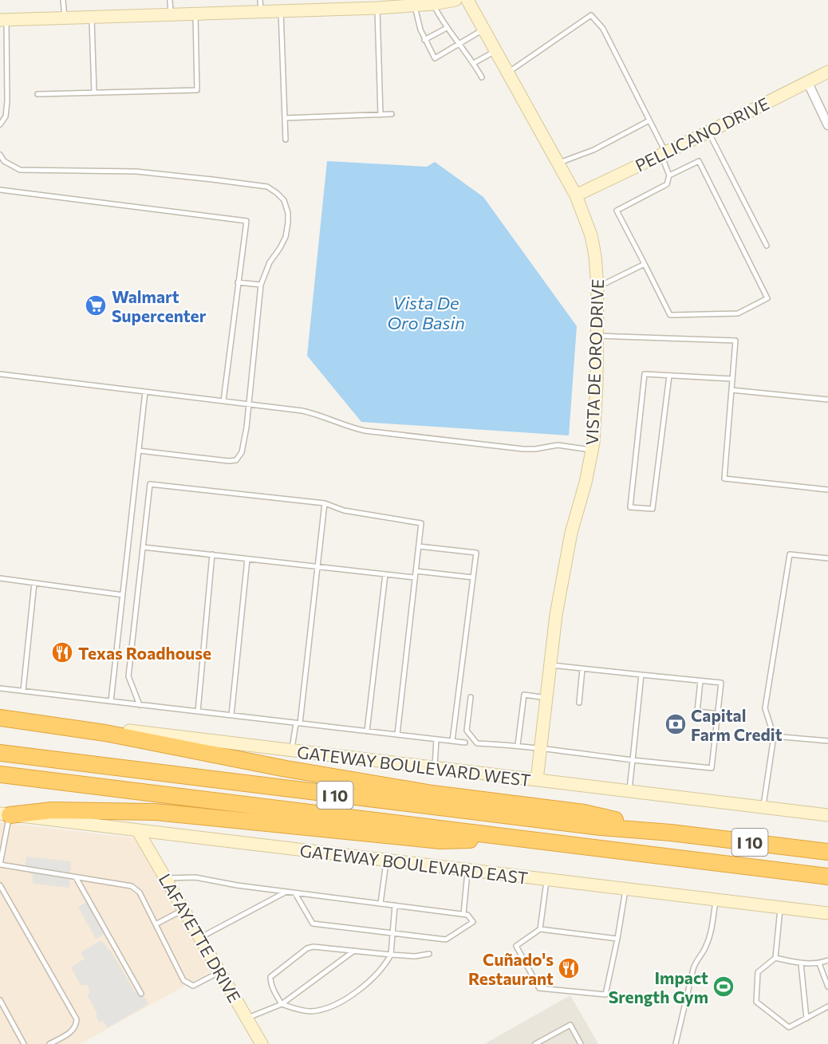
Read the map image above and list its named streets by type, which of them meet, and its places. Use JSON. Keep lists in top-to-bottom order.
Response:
{
  "streets": {
    "highway": ["I 10"],
    "main road": [
      "PELLICANO DRIVE",
      "VISTA DE ORO DRIVE",
      "GATEWAY BOULEVARD WEST",
      "GATEWAY BOULEVARD EAST",
      "LAFAYETTE DRIVE"
    ]
  },
  "crossings": [
    ["PELLICANO DRIVE", "VISTA DE ORO DRIVE"],
    ["VISTA DE ORO DRIVE", "GATEWAY BOULEVARD WEST"],
    ["GATEWAY BOULEVARD EAST", "LAFAYETTE DRIVE"]
  ],
  "water": ["Vista De Oro Basin"],
  "places": {
    "supermarket": ["Walmart Supercenter"],
    "restaurant": ["Texas Roadhouse", "Cuñado's Restaurant"],
    "bank": ["Capital Farm Credit"],
    "sports": ["Impact Srength Gym"]
  }
}
